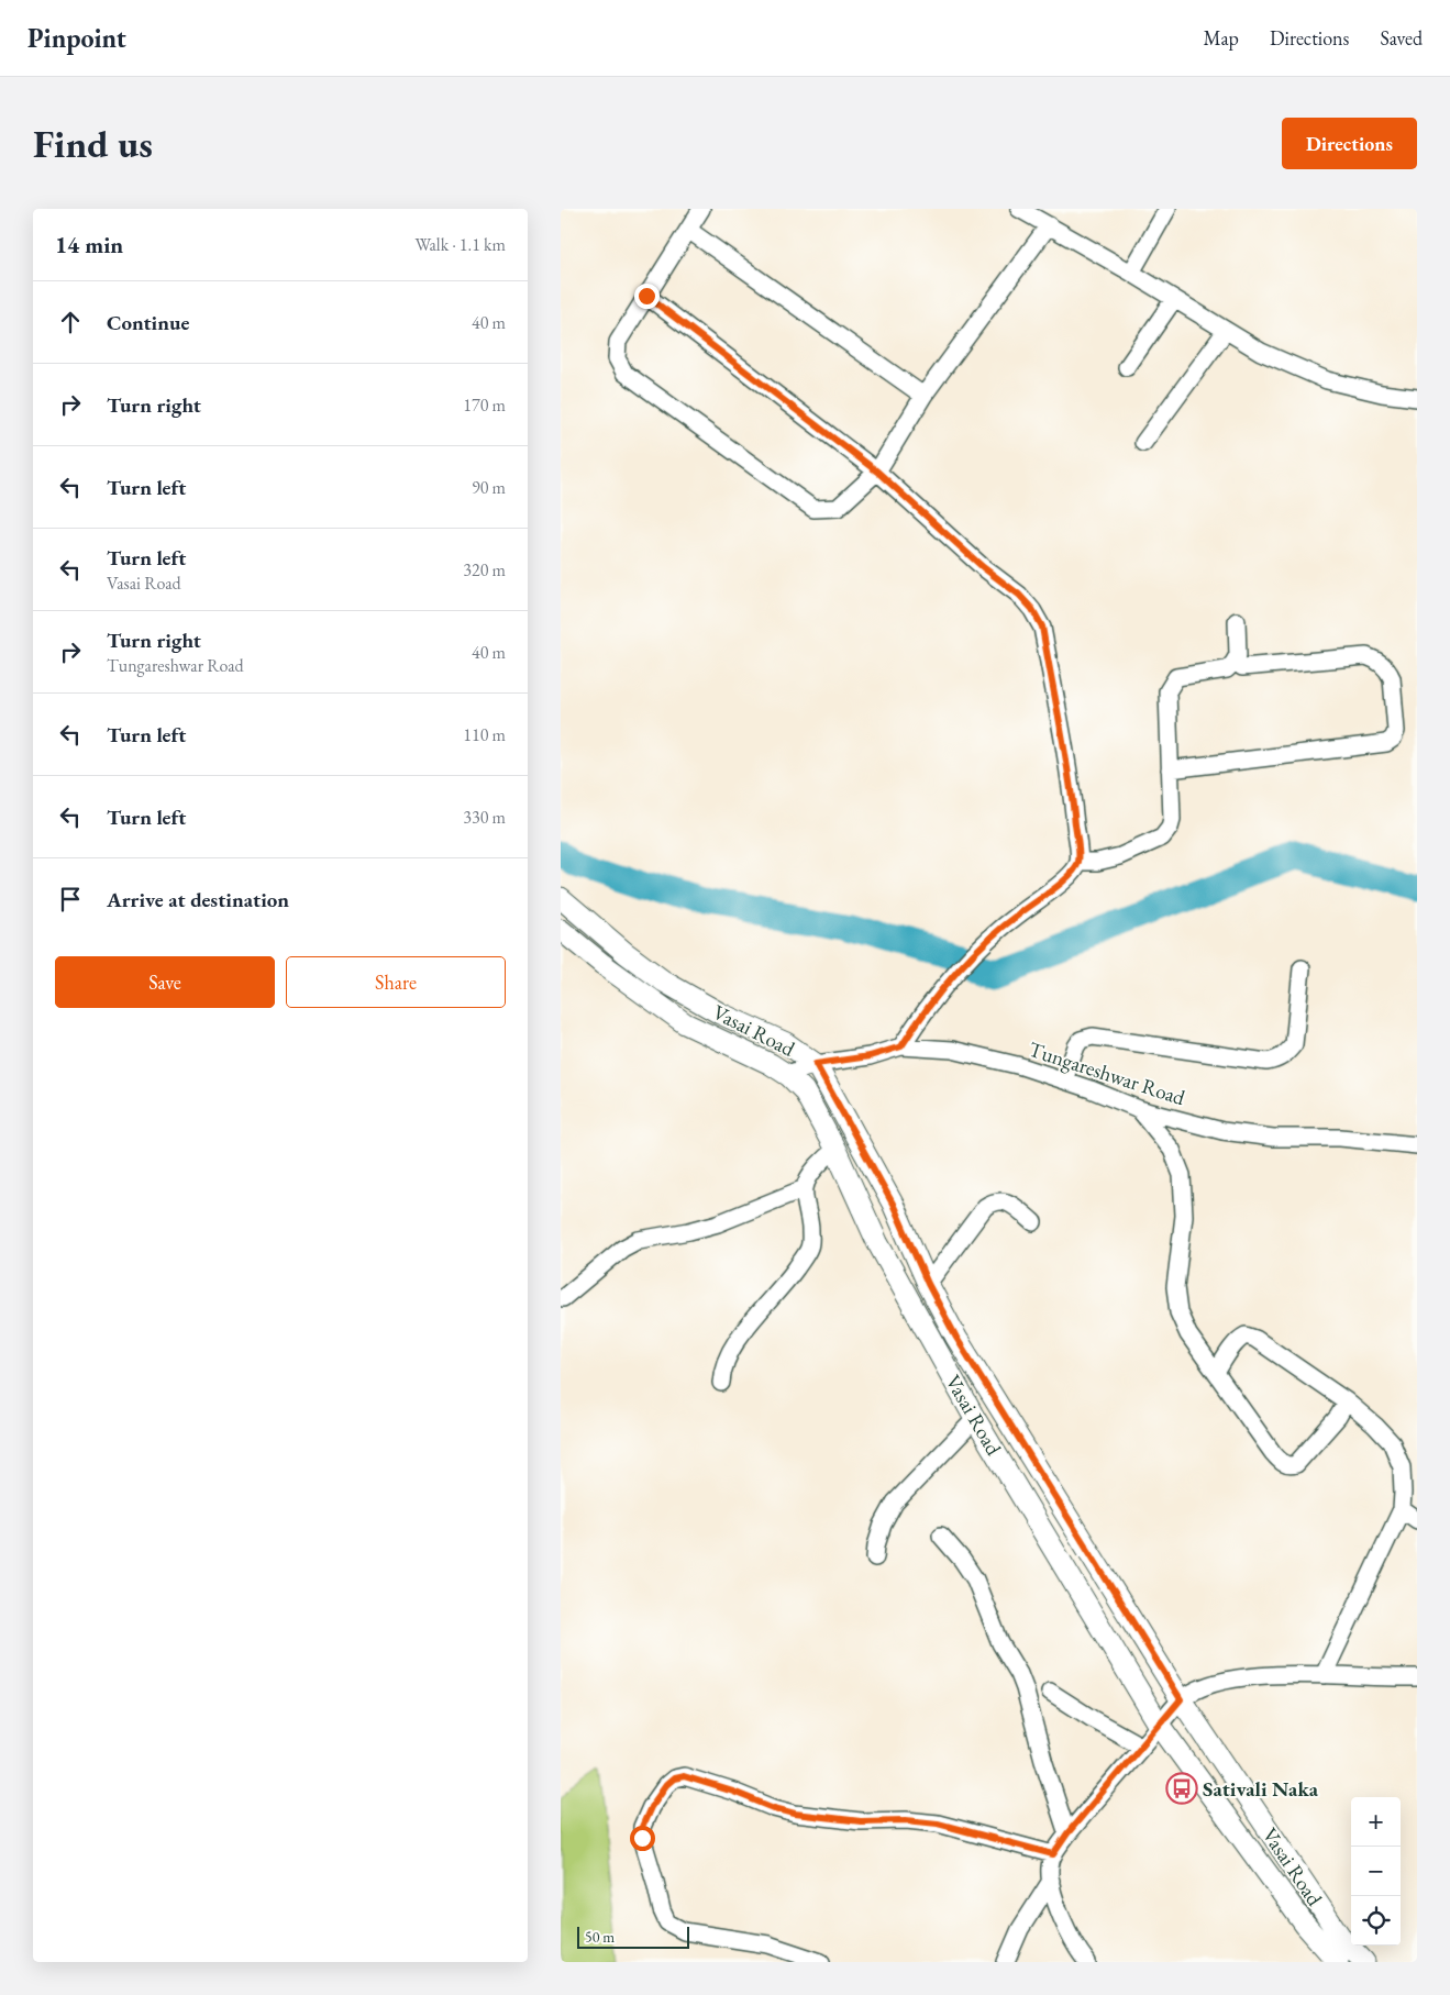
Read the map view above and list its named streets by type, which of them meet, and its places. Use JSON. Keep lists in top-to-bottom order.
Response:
{
  "streets": {
    "main road": ["Vasai Road"],
    "street": ["Tungareshwar Road"]
  },
  "crossings": [
    ["Vasai Road", "Tungareshwar Road"]
  ],
  "places": {
    "bus stop": ["Sativali Naka"]
  },
  "scale_bar": "50 m",
  "page": {
    "header": "Pinpoint",
    "nav": ["Map", "Directions", "Saved"],
    "buttons": [
      "Directions",
      ["Save", "Share"]
    ],
    "title": "Find us",
    "heading": ["14 min", "Walk · 1.1 km"],
    "list": [
      ["Continue", "40 m"],
      ["Turn right", "170 m"],
      ["Turn left", "90 m"],
      ["Turn left", "Vasai Road", "320 m"],
      ["Turn right", "Tungareshwar Road", "40 m"],
      ["Turn left", "110 m"],
      ["Turn left", "330 m"],
      "Arrive at destination"
    ],
    "map_buttons": ["+", "−"],
    "scale": "50 m"
  }
}
